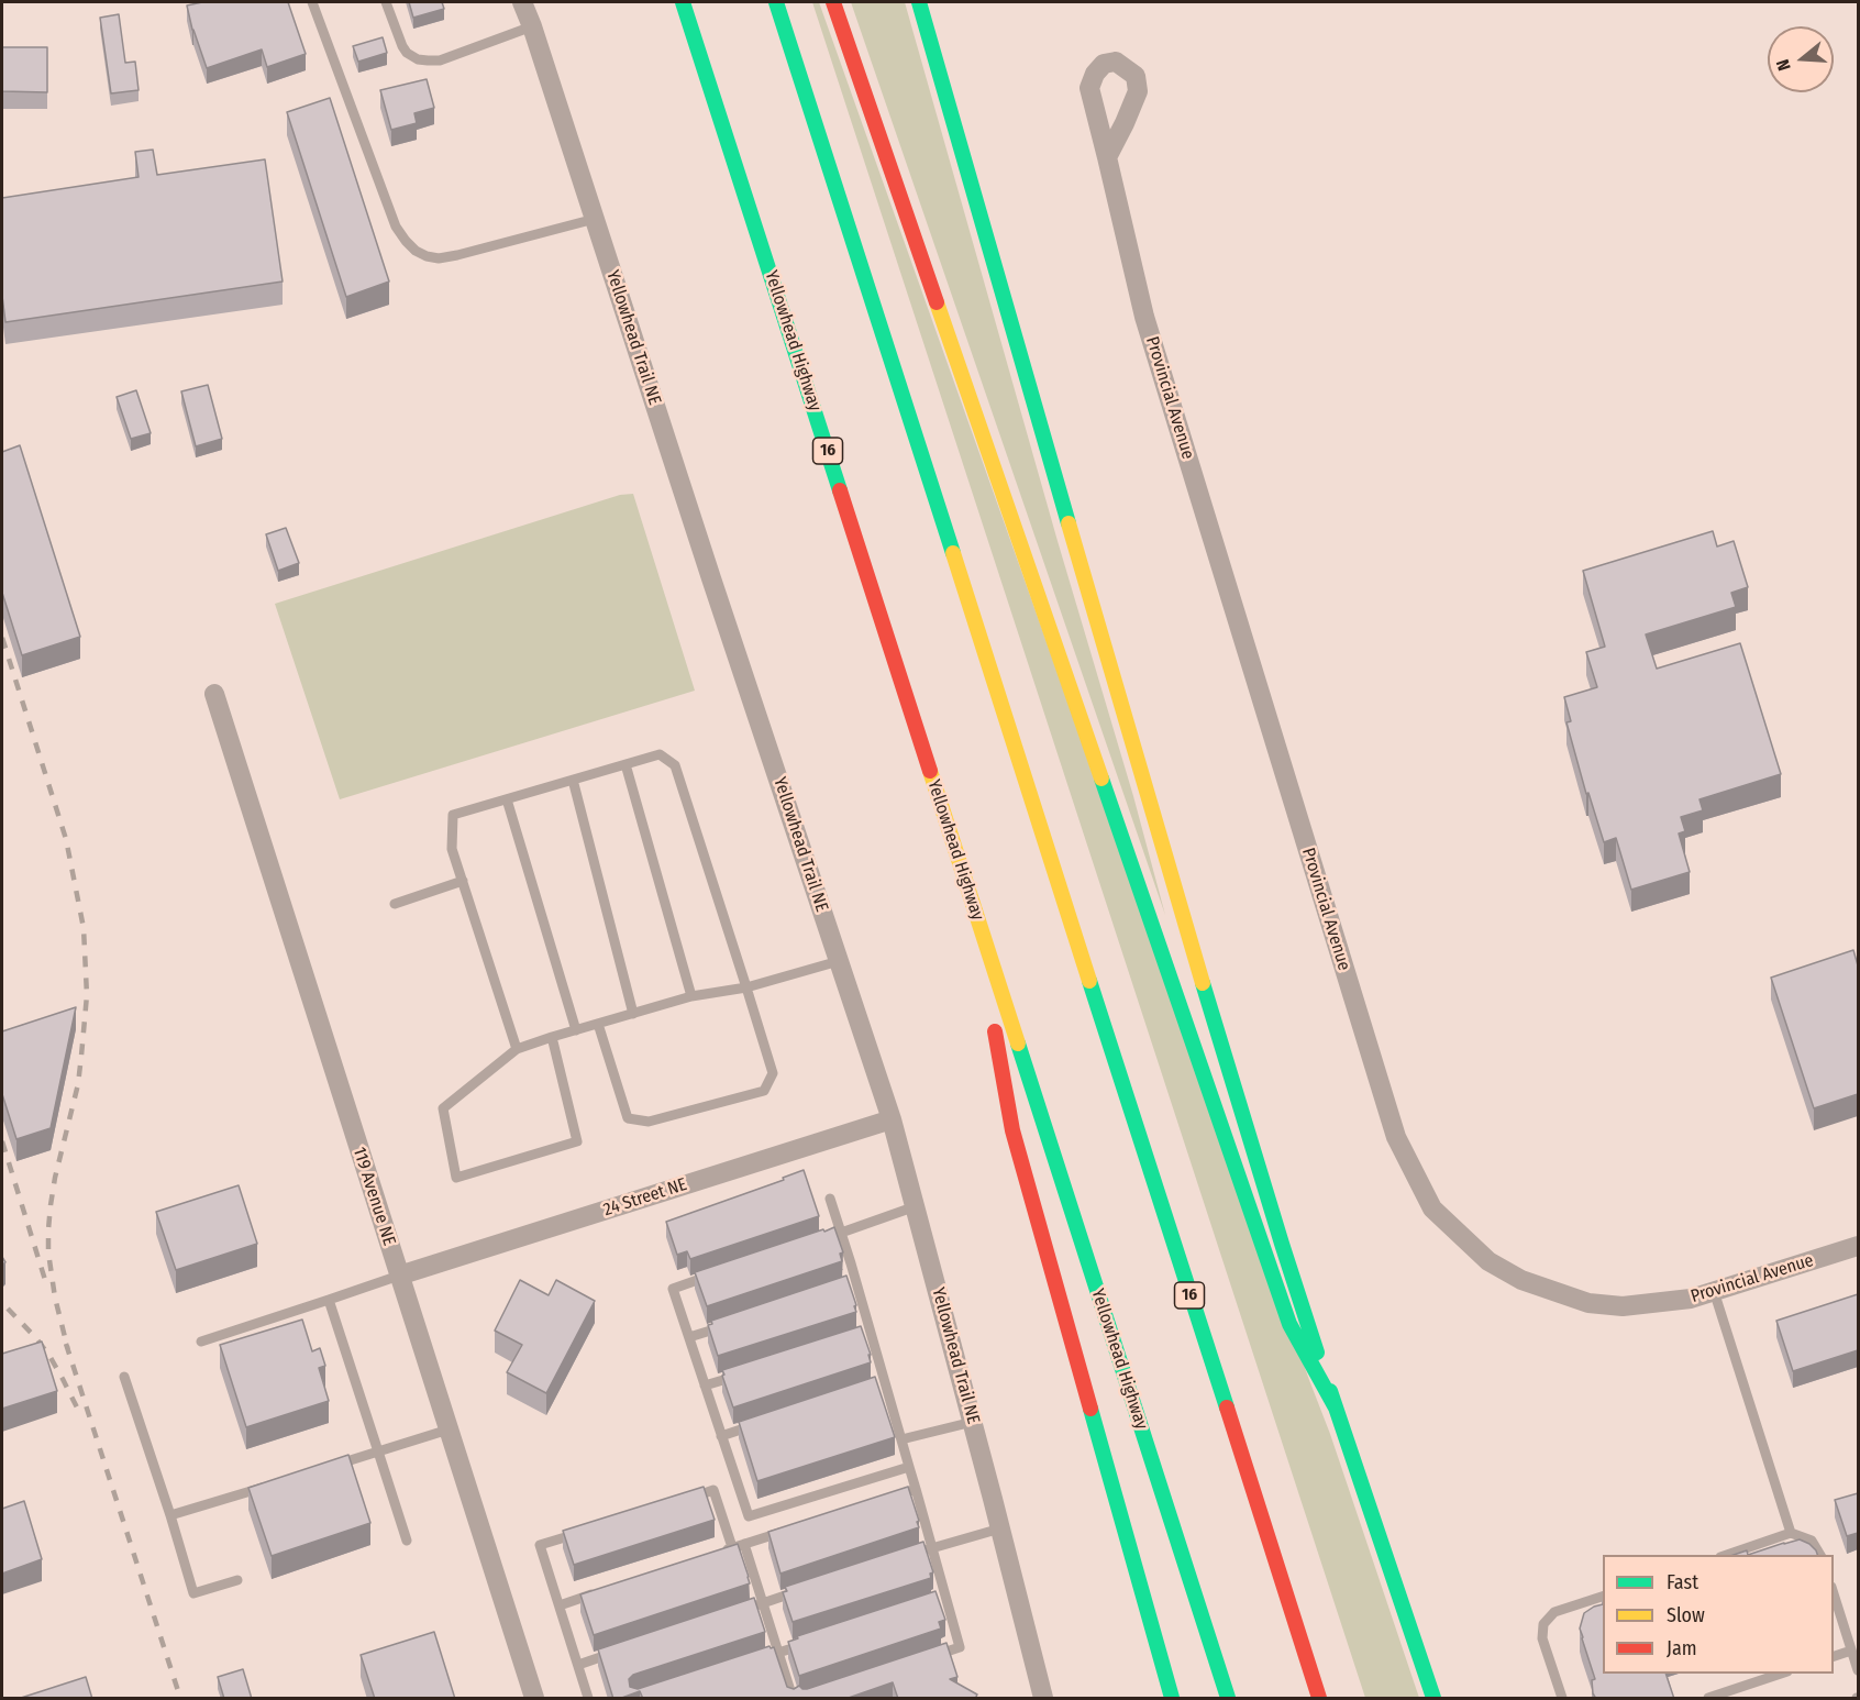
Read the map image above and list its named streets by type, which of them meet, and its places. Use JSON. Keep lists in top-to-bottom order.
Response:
{
  "streets": {
    "main road": ["Yellowhead Highway", "16"],
    "street": [
      "Yellowhead Trail NE",
      "Provincial Avenue",
      "119 Avenue NE",
      "24 Street NE"
    ]
  },
  "crossings": [
    ["Yellowhead Trail NE", "24 Street NE"],
    ["119 Avenue NE", "24 Street NE"]
  ],
  "legend": ["Fast", "Slow", "Jam"],
  "north": "left"
}
